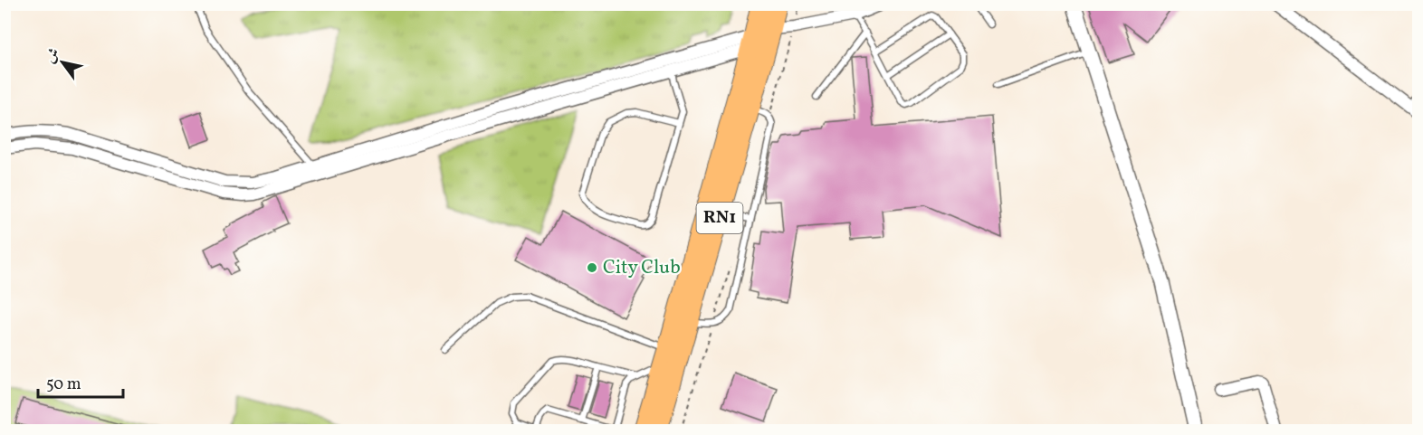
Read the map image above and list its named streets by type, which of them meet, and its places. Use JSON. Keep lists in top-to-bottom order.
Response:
{
  "streets": {
    "highway": ["RN1"]
  },
  "places": ["City Club"],
  "scale_bar": "50 m",
  "north": "top left"
}
